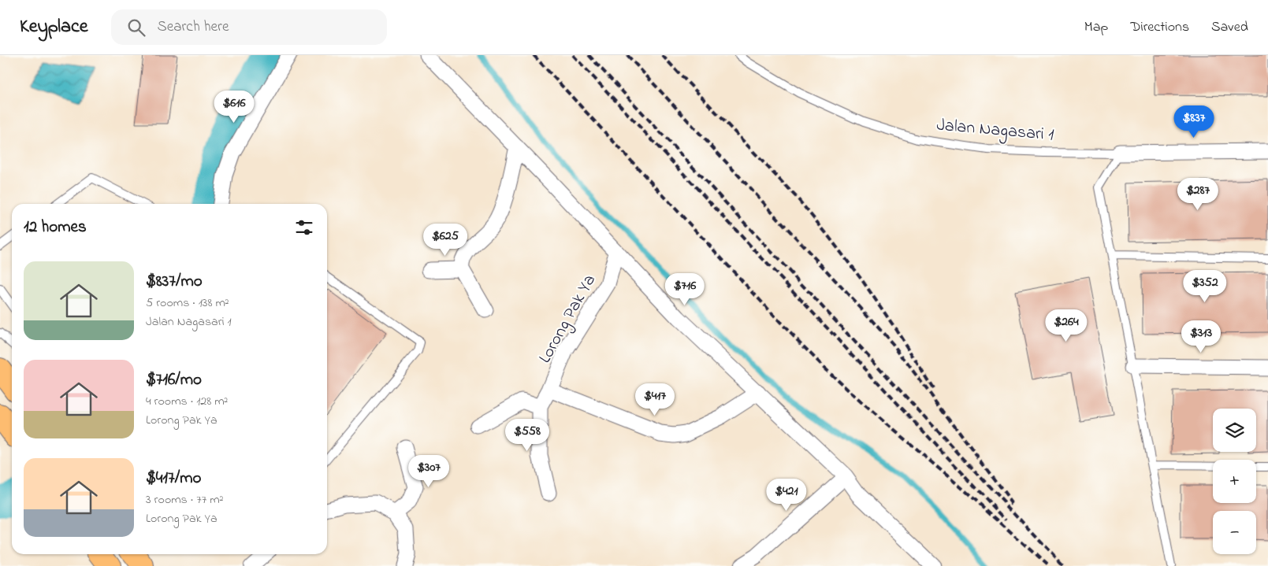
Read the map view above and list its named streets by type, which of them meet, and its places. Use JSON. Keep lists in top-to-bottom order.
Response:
{
  "streets": {
    "street": ["Jalan Nagasari 1", "Lorong Pak Ya"]
  },
  "page": {
    "header": "Keyplace",
    "search": "Search here",
    "nav": ["Map", "Directions", "Saved"],
    "price": [
      "$616",
      "$837",
      "$287",
      "$625",
      "$352",
      "$716",
      "$264",
      "$313",
      "$417",
      "$558",
      "$307",
      "$421"
    ],
    "heading": "12 homes",
    "list": [
      {
        "name": "$837/mo",
        "note": "5 rooms · 138 m² · Jalan Nagasari 1"
      },
      {
        "name": "$716/mo",
        "note": "4 rooms · 128 m² · Lorong Pak Ya"
      },
      {
        "name": "$417/mo",
        "note": "3 rooms · 77 m² · Lorong Pak Ya"
      }
    ],
    "map_buttons": ["+", "−"]
  }
}
